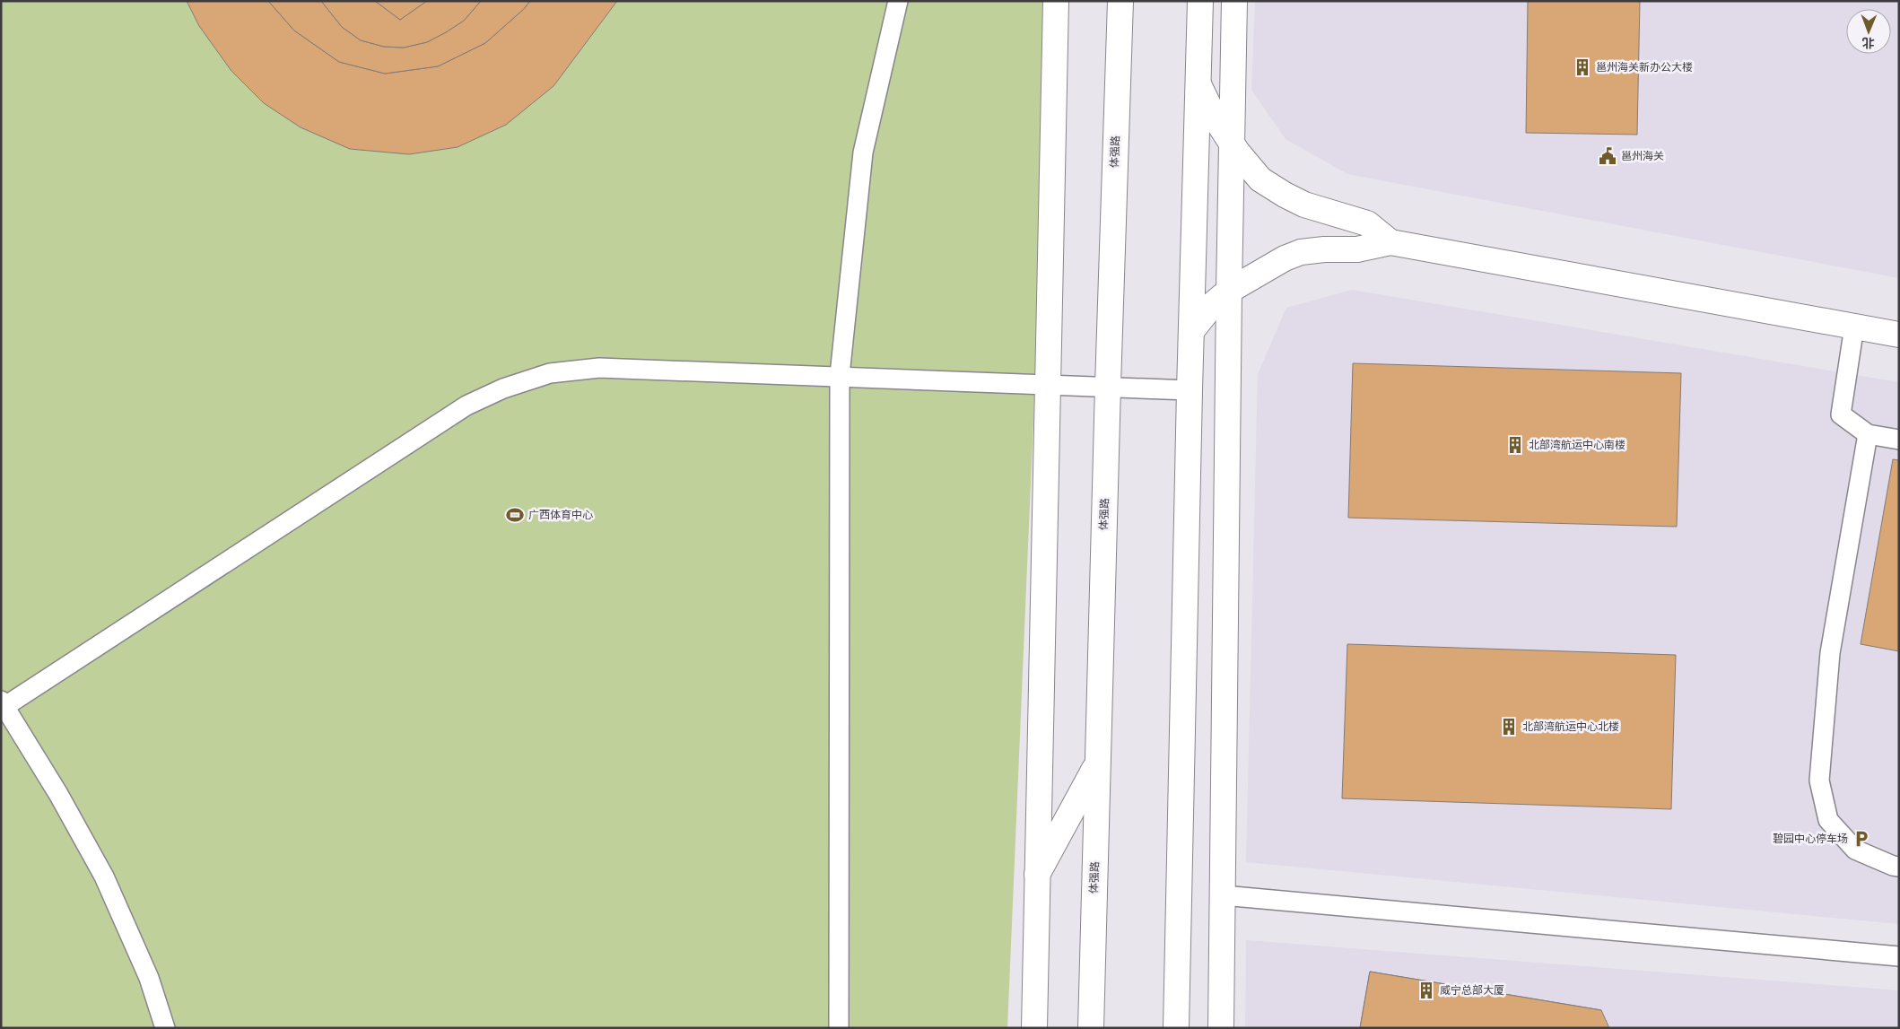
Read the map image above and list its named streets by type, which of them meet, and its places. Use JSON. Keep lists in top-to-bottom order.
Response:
{
  "streets": {
    "street": ["体强路"]
  },
  "places": {
    "building": [
      "邕州海关新办公大楼",
      "北部湾航运中心南楼",
      "北部湾航运中心北楼",
      "威宁总部大厦"
    ],
    "public building": ["邕州海关"],
    "sports": ["广西体育中心"],
    "parking": ["碧园中心停车场"]
  },
  "north": "bottom"
}
